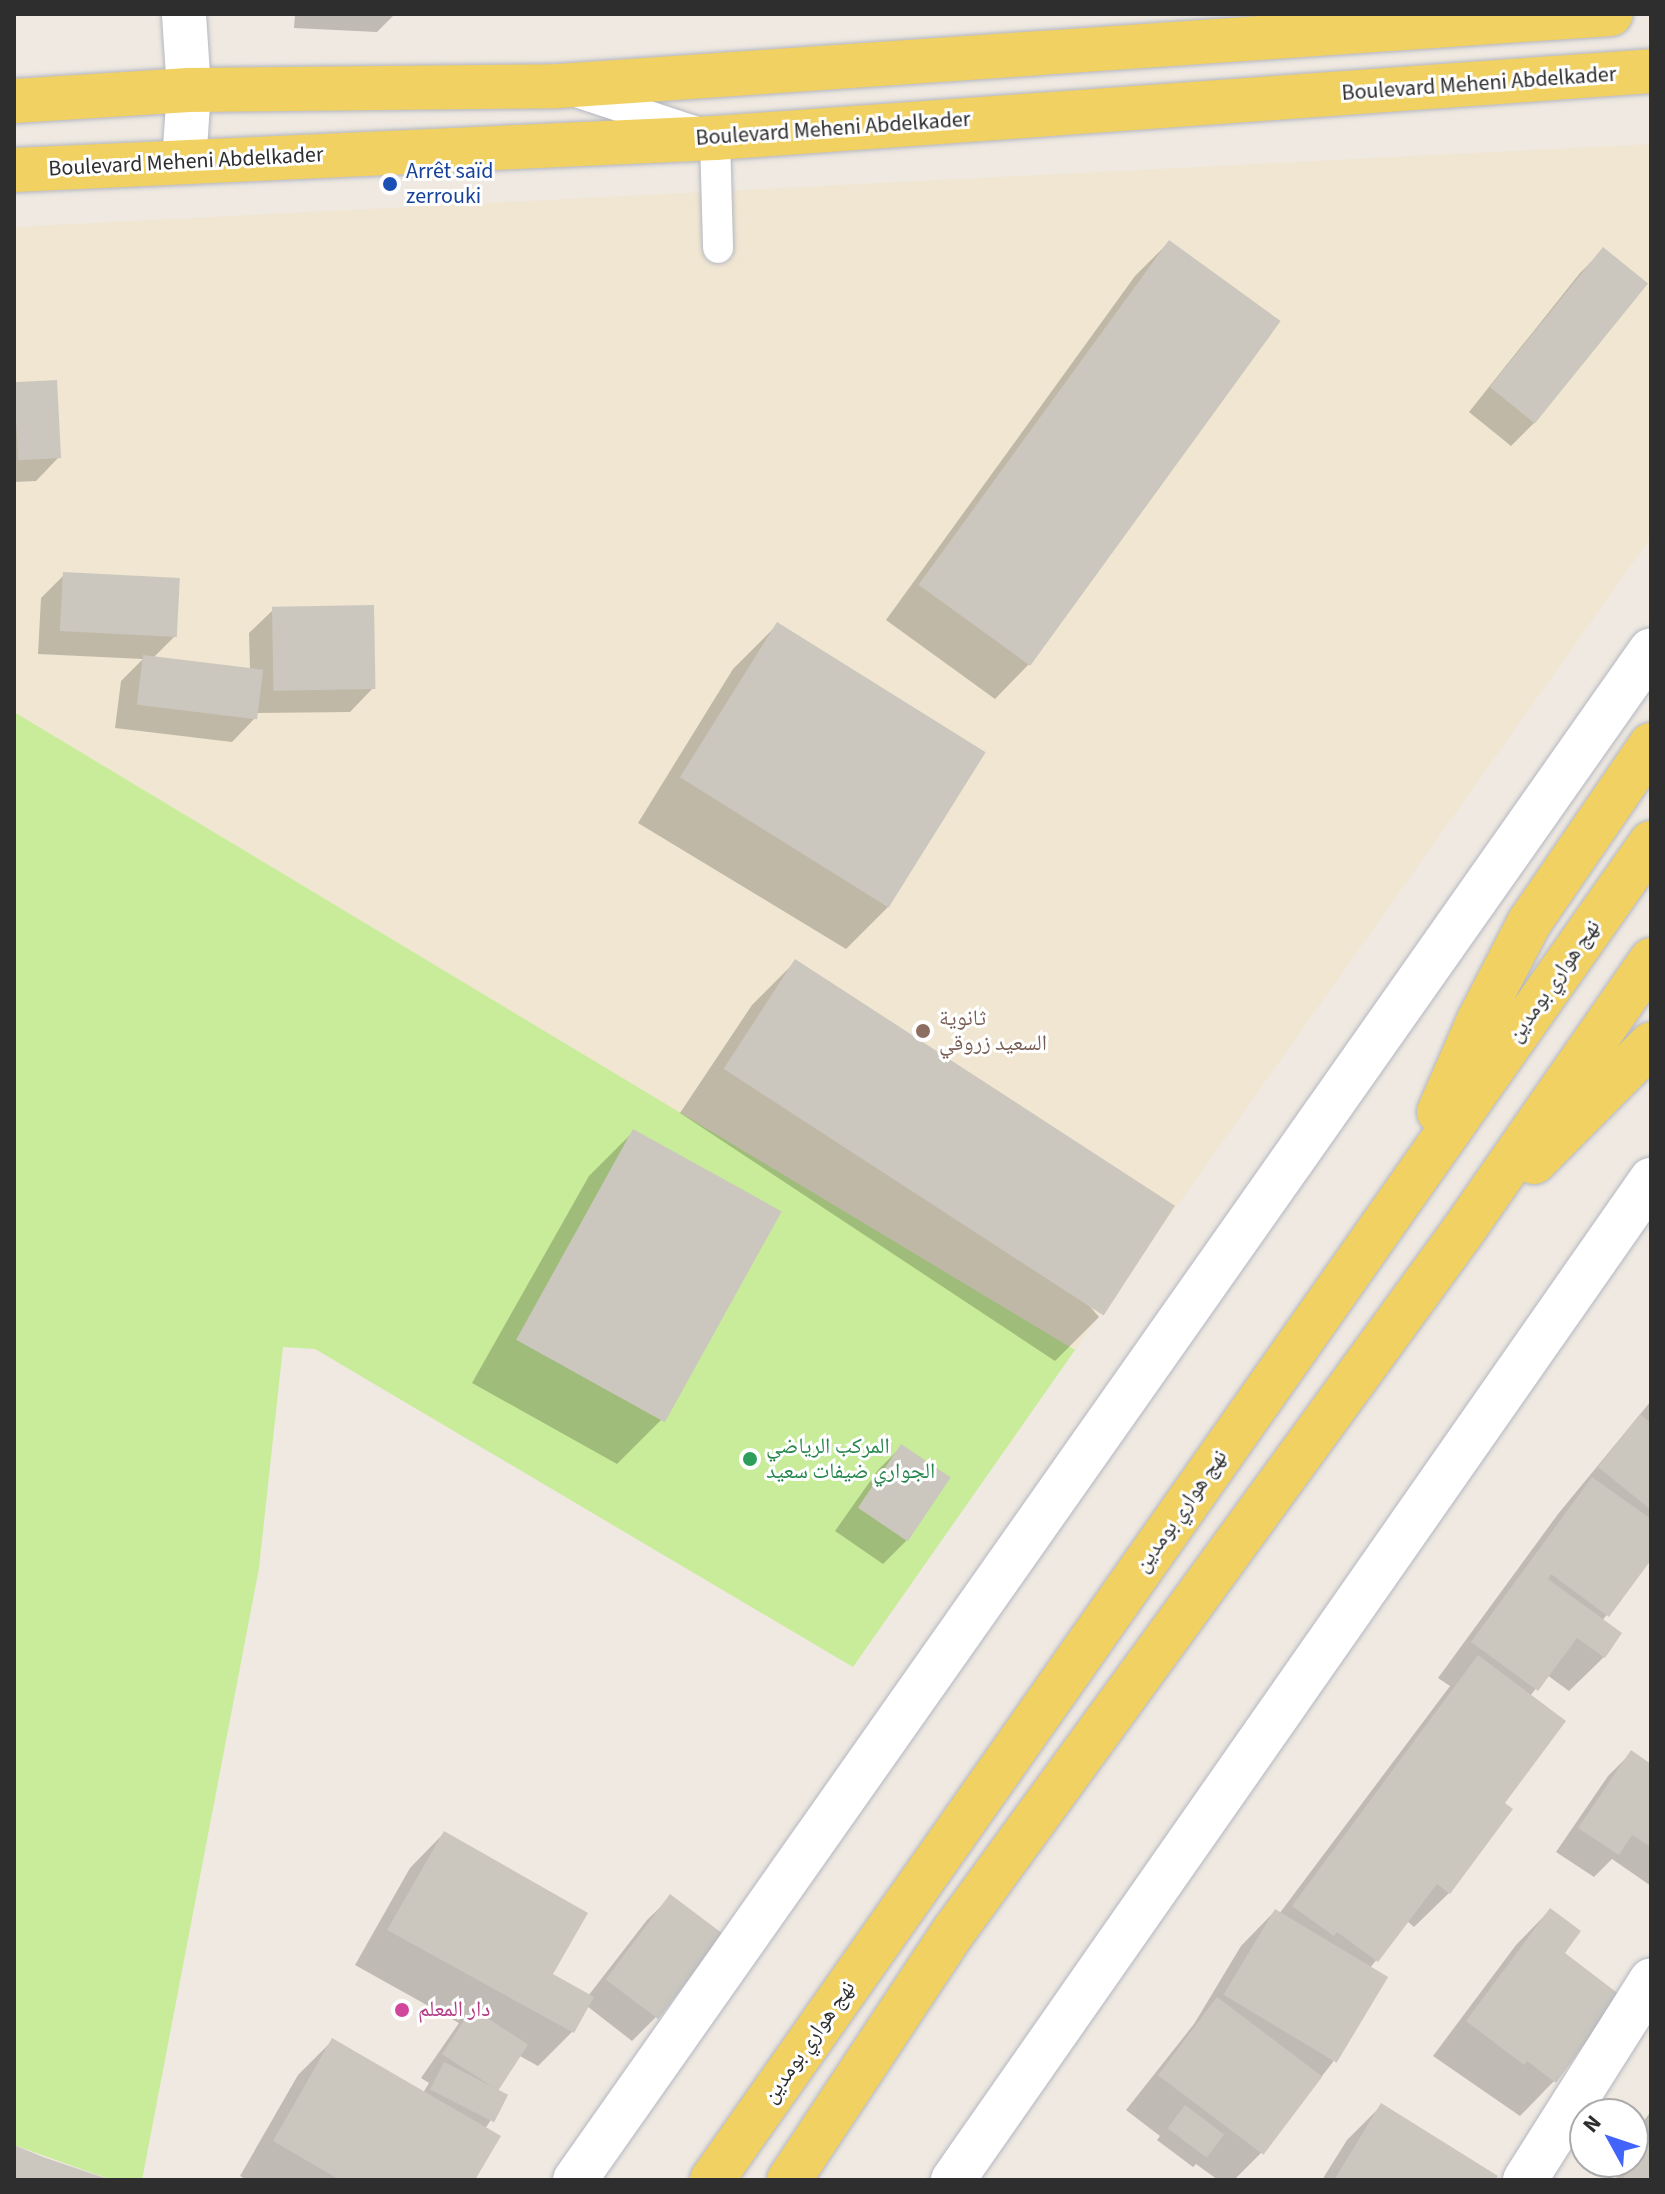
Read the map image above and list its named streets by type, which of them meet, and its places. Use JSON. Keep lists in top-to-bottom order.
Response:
{
  "streets": {
    "main road": ["Boulevard Meheni Abdelkader", "نهج هواري بومدين"]
  },
  "places": [
    "Arrêt saïd zerrouki",
    "ثانوية السعيد زروقي",
    "المركب الرياضي الجواري ضيفات سعيد",
    "دار المعلم"
  ],
  "north": "top left"
}
